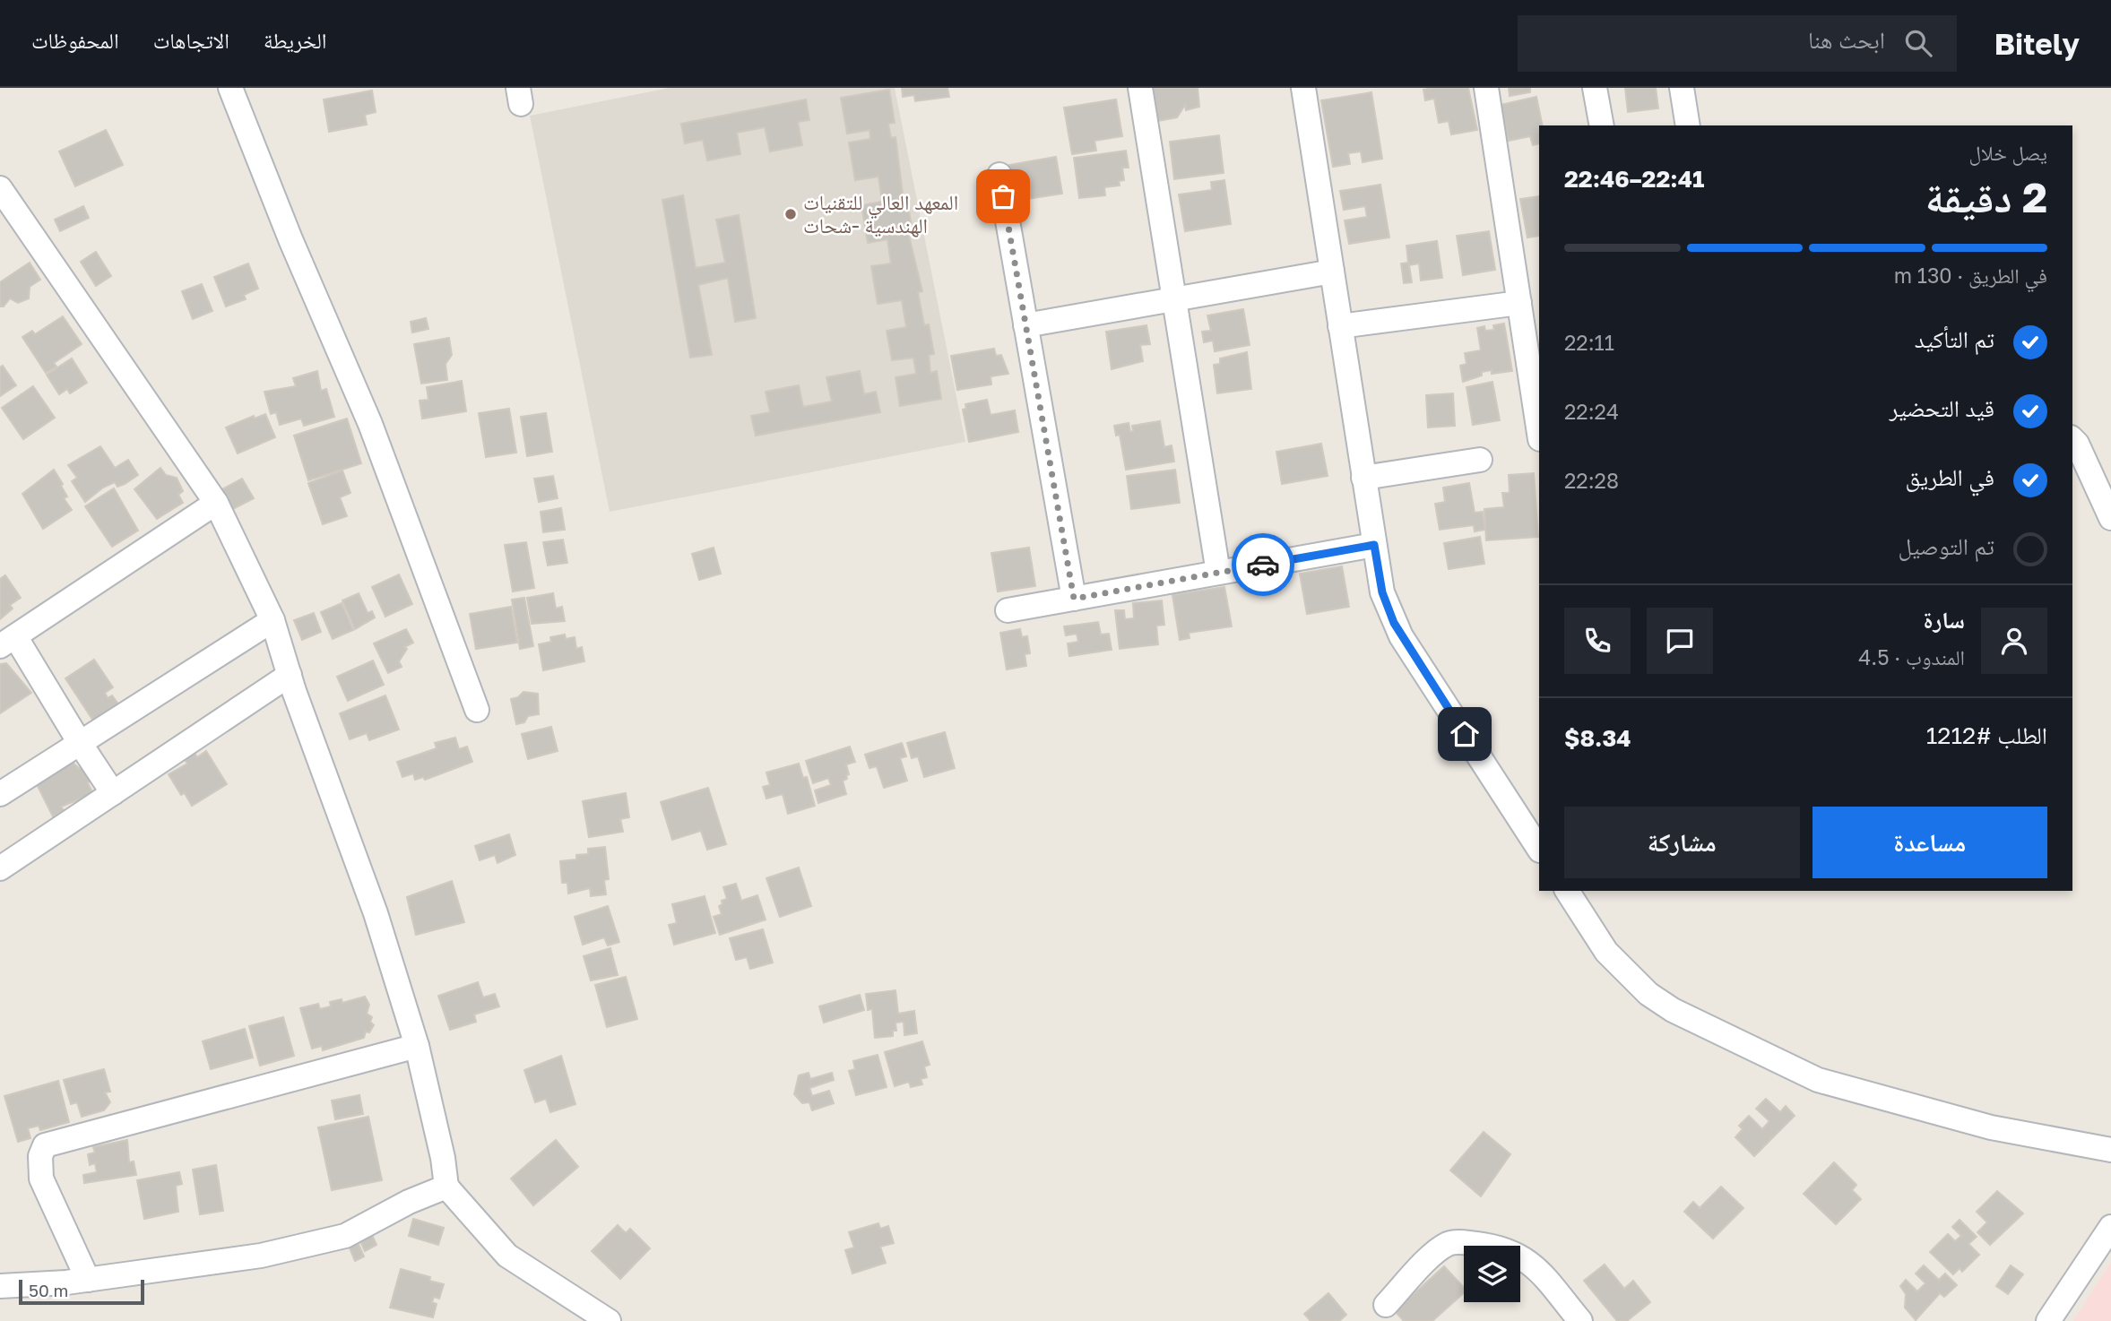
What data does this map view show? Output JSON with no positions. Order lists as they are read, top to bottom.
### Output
{
  "places": ["المعهد العالي للتقنيات الهندسية -شحات"],
  "scale_bar": "50 m",
  "page": {
    "header": "Bitely",
    "search": "ابحث هنا",
    "nav": ["الخريطة", "الاتجاهات", "المحفوظات"],
    "heading": ["2 دقيقة", "يصل خلال", "22:41–22:46"],
    "panel": [
      "سارة",
      "المندوب · 4.5",
      "الطلب #1212",
      "$8.34"
    ],
    "bar": "في الطريق · 130 m",
    "list": [
      ["تم التأكيد", "22:11"],
      ["قيد التحضير", "22:24"],
      ["في الطريق", "22:28"],
      "تم التوصيل"
    ],
    "buttons": ["مساعدة", "مشاركة"],
    "scale": "50 m"
  }
}
